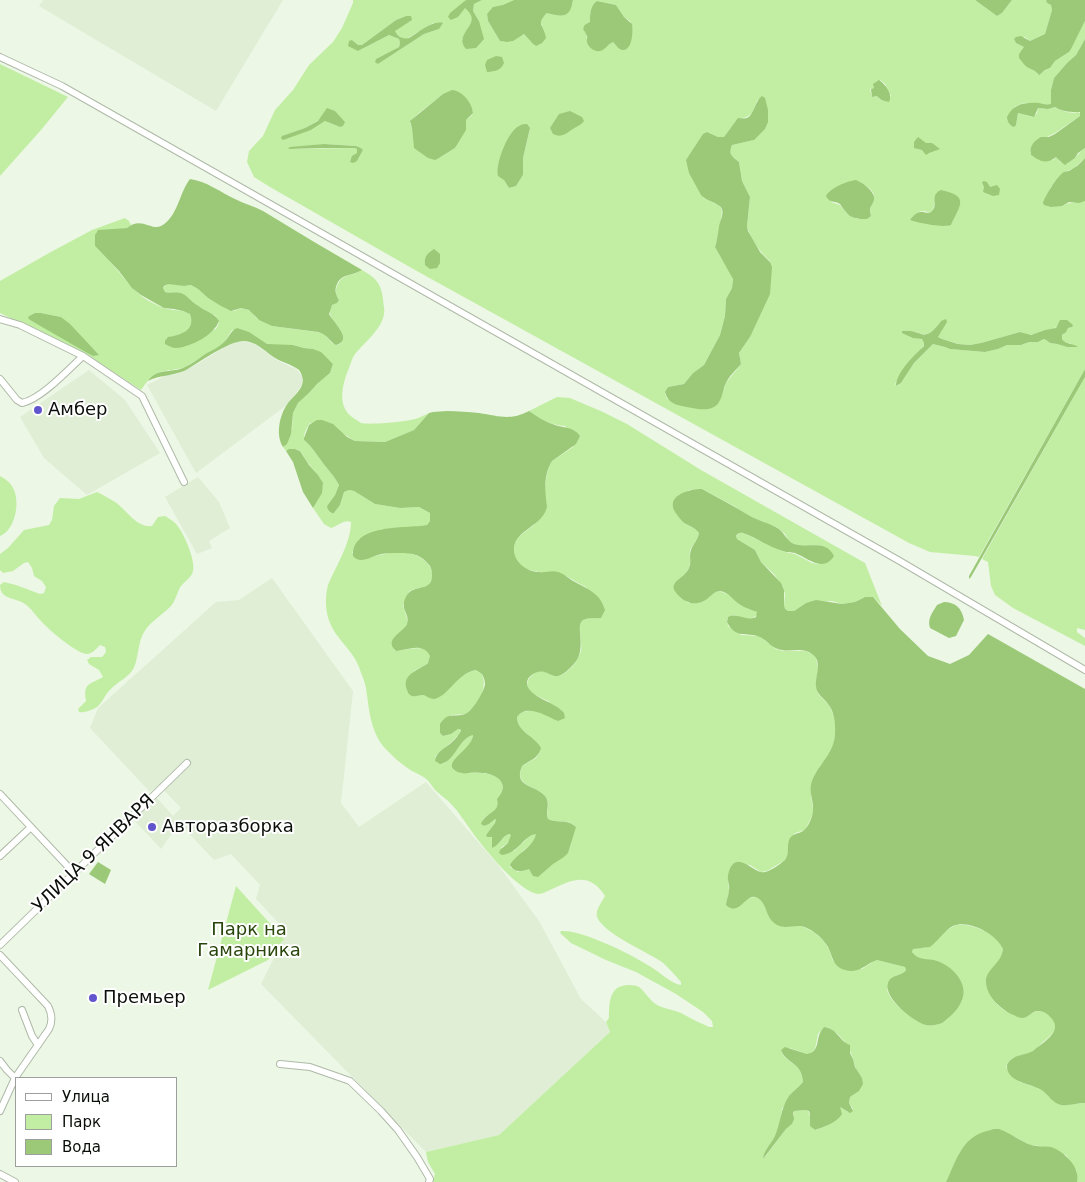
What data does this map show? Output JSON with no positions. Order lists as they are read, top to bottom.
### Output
{
  "streets": {
    "street": ["УЛИЦА 9 ЯНВАРЯ"]
  },
  "parks": ["Парк на Гамарника"],
  "places": ["Амбер", "Авторазборка", "Премьер"],
  "legend": ["Улица", "Парк", "Вода"]
}
